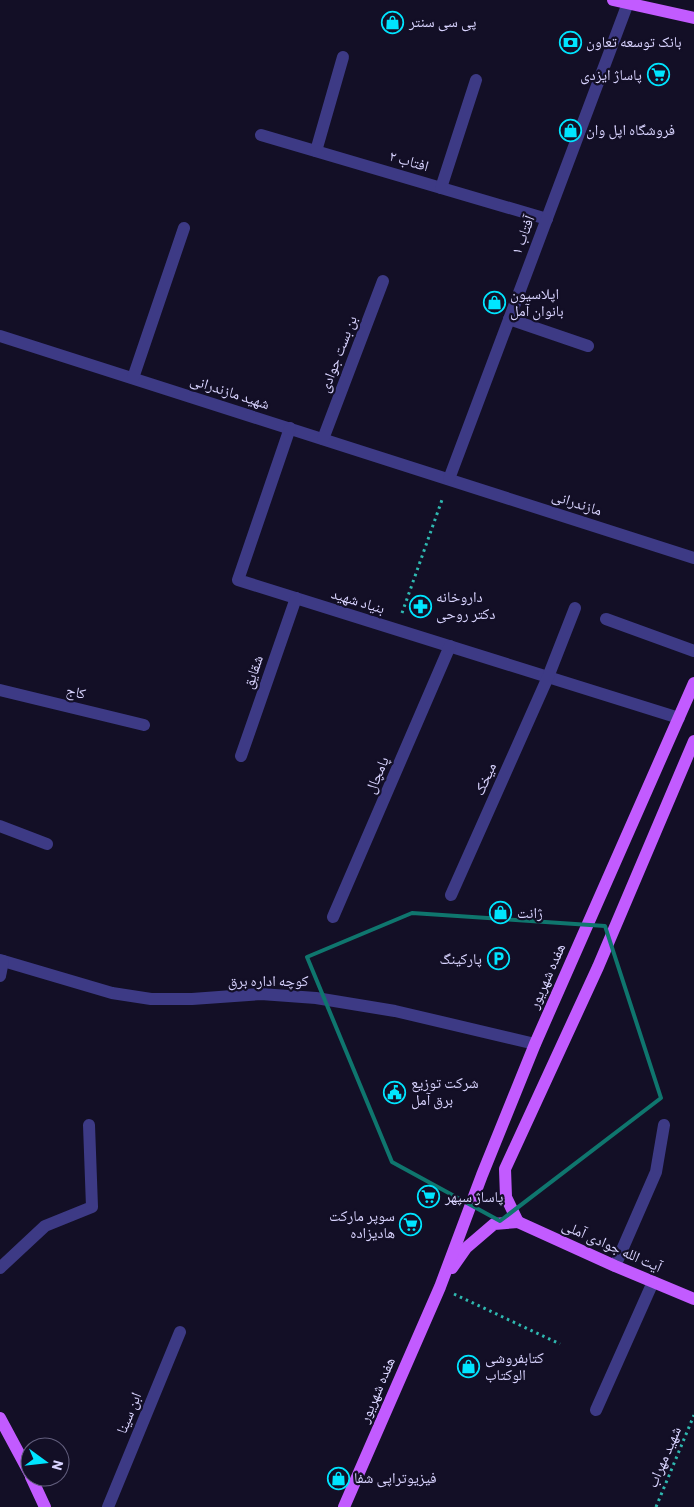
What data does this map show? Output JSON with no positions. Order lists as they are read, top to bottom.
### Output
{
  "streets": {
    "main road": ["هفده شهریور", "آیت الله جوادی آملی"],
    "street": [
      "افتاب ۲",
      "آفتاب ۱",
      "بن بست جوادی",
      "شهید مازندرانی",
      "مازندرانی",
      "بنیاد شهید",
      "شقایق",
      "کاج",
      "پامچال",
      "میخک",
      "کوچه اداره برق",
      "ابن سینا"
    ],
    "path": ["شهید مهراب"]
  },
  "crossings": [
    ["افتاب ۲", "آفتاب ۱"],
    ["آفتاب ۱", "شهید مازندرانی"],
    ["آفتاب ۱", "مازندرانی"],
    ["بن بست جوادی", "شهید مازندرانی"],
    ["شهید مازندرانی", "مازندرانی"],
    ["شهید مازندرانی", "بنیاد شهید"],
    ["بنیاد شهید", "شقایق"],
    ["بنیاد شهید", "پامچال"],
    ["بنیاد شهید", "میخک"],
    ["بنیاد شهید", "هفده شهریور"],
    ["هفده شهریور", "کوچه اداره برق"],
    ["هفده شهریور", "آیت الله جوادی آملی"]
  ],
  "places": {
    "shop": [
      "پی سی سنتر",
      "فروشگاه اپل وان",
      "اپلاسیون بانوان آمل",
      "ژانت",
      "کتابفروشی الوکتاب",
      "فیزیوتراپی شفا"
    ],
    "bank": ["بانک توسعه تعاون"],
    "supermarket": ["پاساژ ایزدی", "پاساژ سپهر", "سوپر مارکت هادیزاده"],
    "pharmacy": ["داروخانه دکتر روحی"],
    "parking": ["پارکینگ"],
    "public building": ["شرکت توزیع برق آمل"]
  },
  "north": "right"
}
